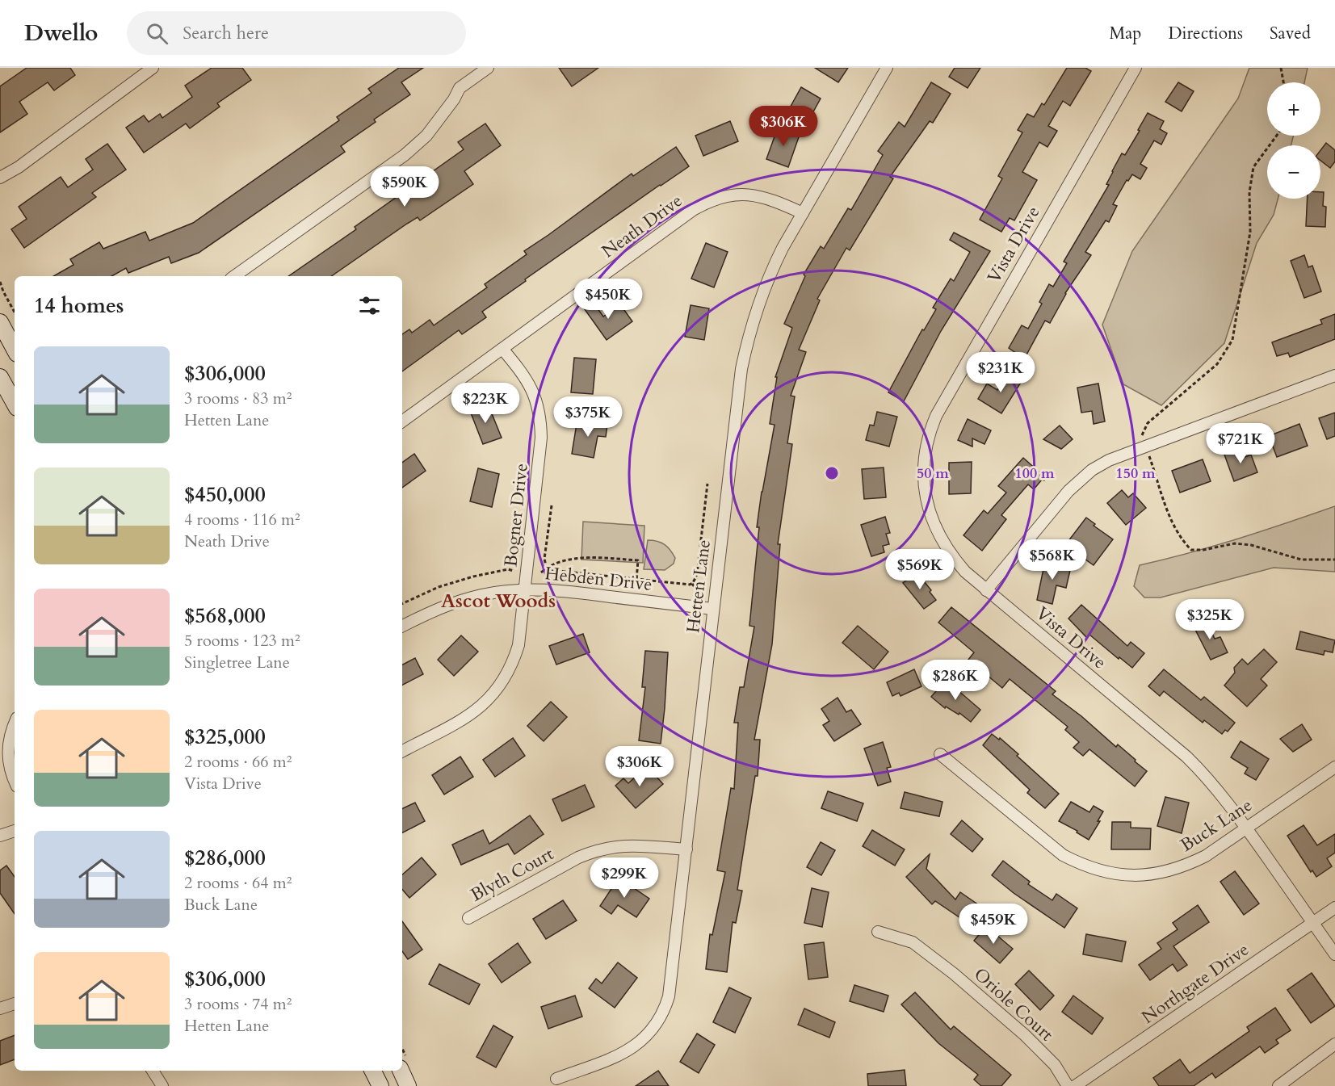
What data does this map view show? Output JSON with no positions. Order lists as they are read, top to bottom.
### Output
{
  "streets": {
    "street": [
      "Neath Drive",
      "Vista Drive",
      "Bogner Drive",
      "Hebden Drive",
      "Hetten Lane",
      "Buck Lane",
      "Blyth Court",
      "Northgate Drive",
      "Oriole Court"
    ]
  },
  "crossings": [
    ["Neath Drive", "Bogner Drive"],
    ["Neath Drive", "Hetten Lane"],
    ["Vista Drive", "Buck Lane"],
    ["Vista Drive", "Northgate Drive"],
    ["Bogner Drive", "Hebden Drive"],
    ["Hebden Drive", "Hetten Lane"],
    ["Hetten Lane", "Blyth Court"]
  ],
  "districts": ["Ascot Woods"],
  "page": {
    "header": "Dwello",
    "search": "Search here",
    "nav": ["Map", "Directions", "Saved"],
    "map_buttons": ["+", "−"],
    "price": [
      "$306K",
      "$590K",
      "$450K",
      "$231K",
      "$223K",
      "$375K",
      "$721K",
      "$568K",
      "$569K",
      "$325K",
      "$286K",
      "$306K",
      "$299K",
      "$459K"
    ],
    "heading": "14 homes",
    "list": [
      {
        "name": "$306,000",
        "note": "3 rooms · 83 m² · Hetten Lane"
      },
      {
        "name": "$450,000",
        "note": "4 rooms · 116 m² · Neath Drive"
      },
      {
        "name": "$568,000",
        "note": "5 rooms · 123 m² · Singletree Lane"
      },
      {
        "name": "$325,000",
        "note": "2 rooms · 66 m² · Vista Drive"
      },
      {
        "name": "$286,000",
        "note": "2 rooms · 64 m² · Buck Lane"
      },
      {
        "name": "$306,000",
        "note": "3 rooms · 74 m² · Hetten Lane"
      }
    ]
  },
  "rings": ["50 m", "100 m", "150 m"]
}
